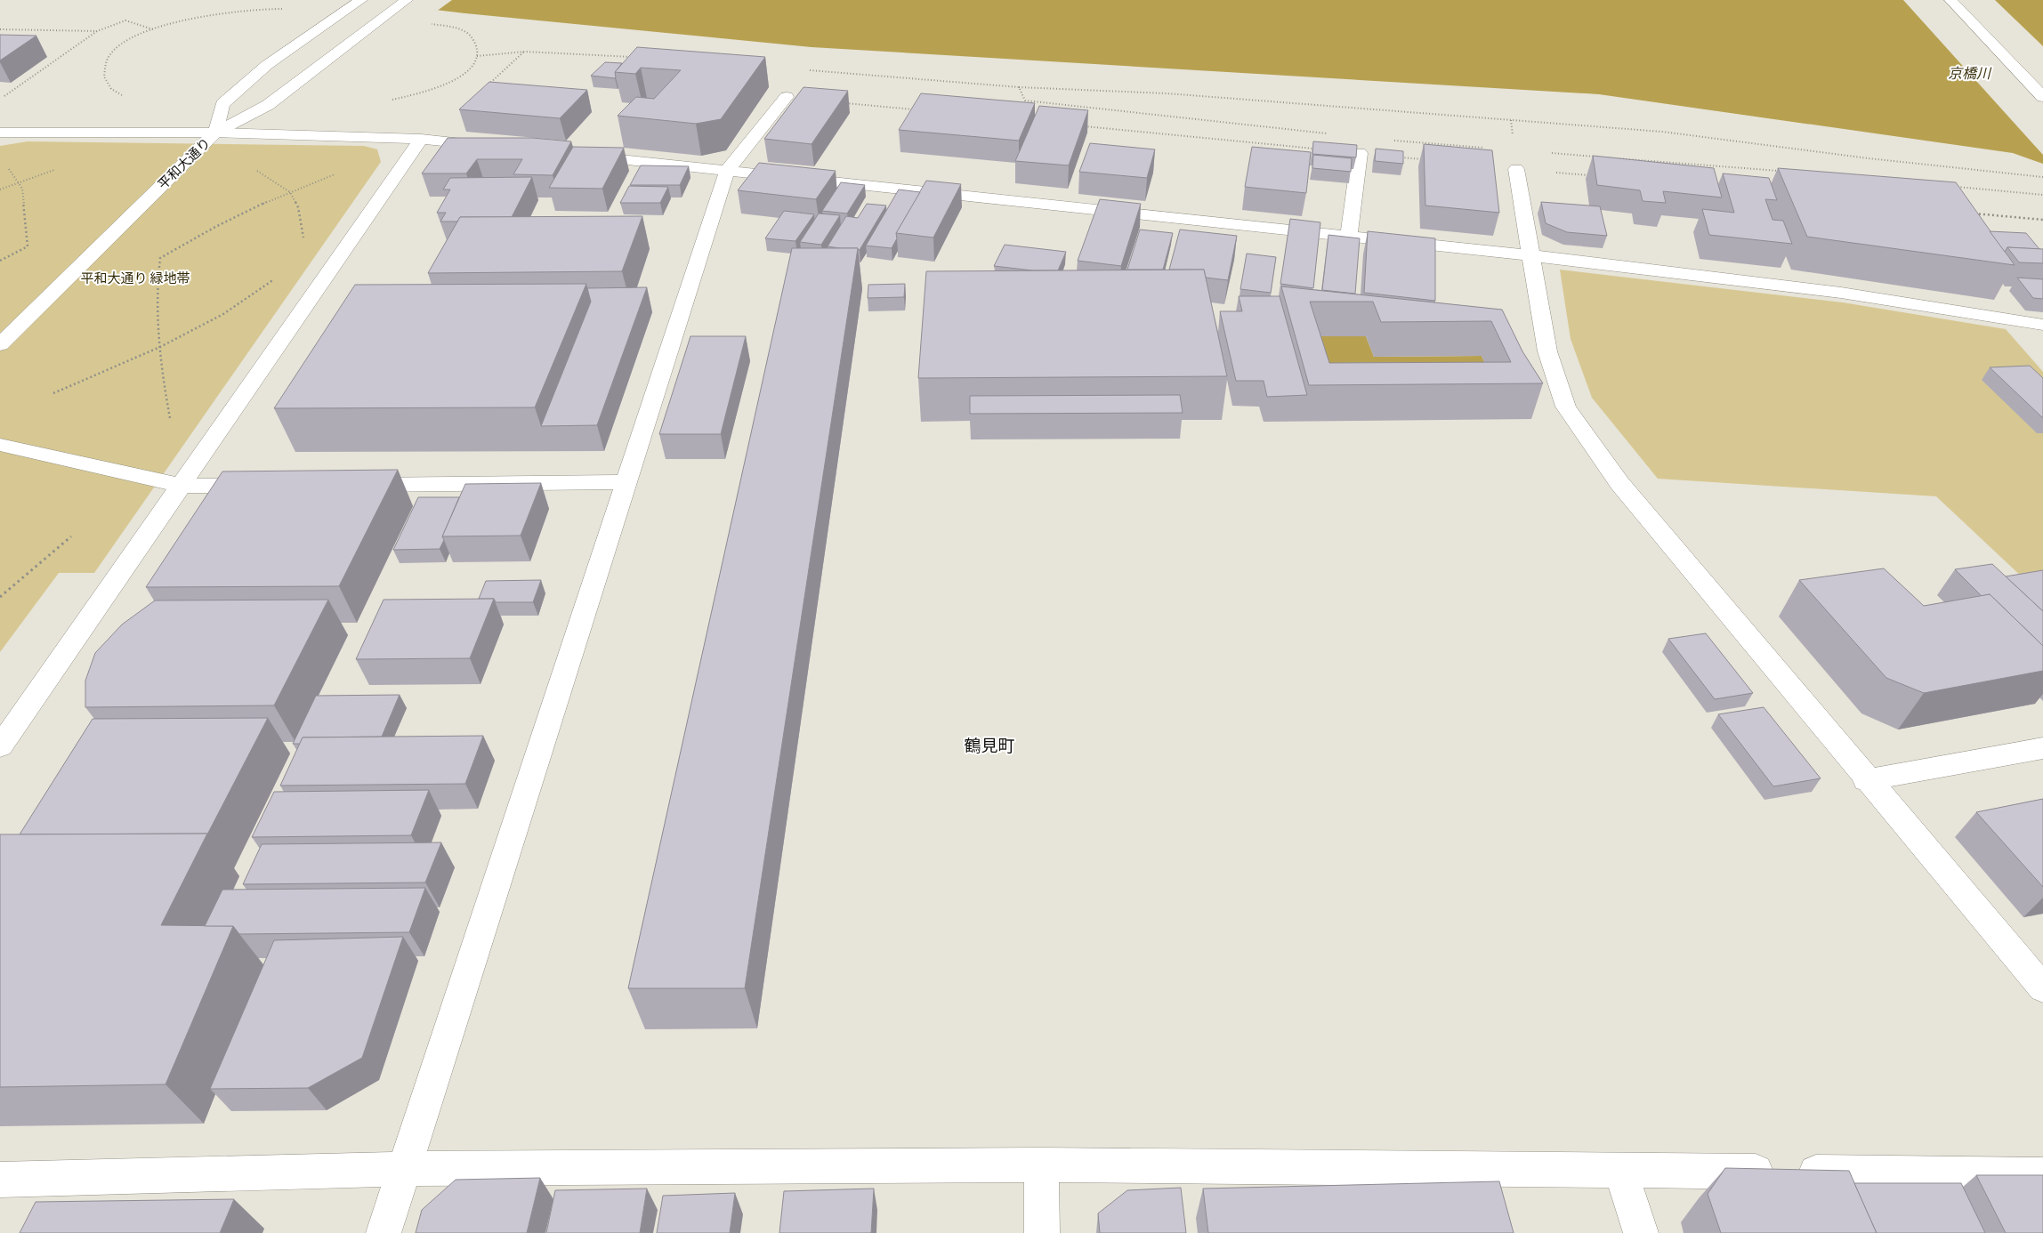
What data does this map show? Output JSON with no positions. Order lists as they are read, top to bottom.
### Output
{
  "streets": {
    "street": ["平和大通り"]
  },
  "districts": ["鶴見町"],
  "water": ["京橋川"],
  "parks": ["平和大通り 緑地帯"]
}
